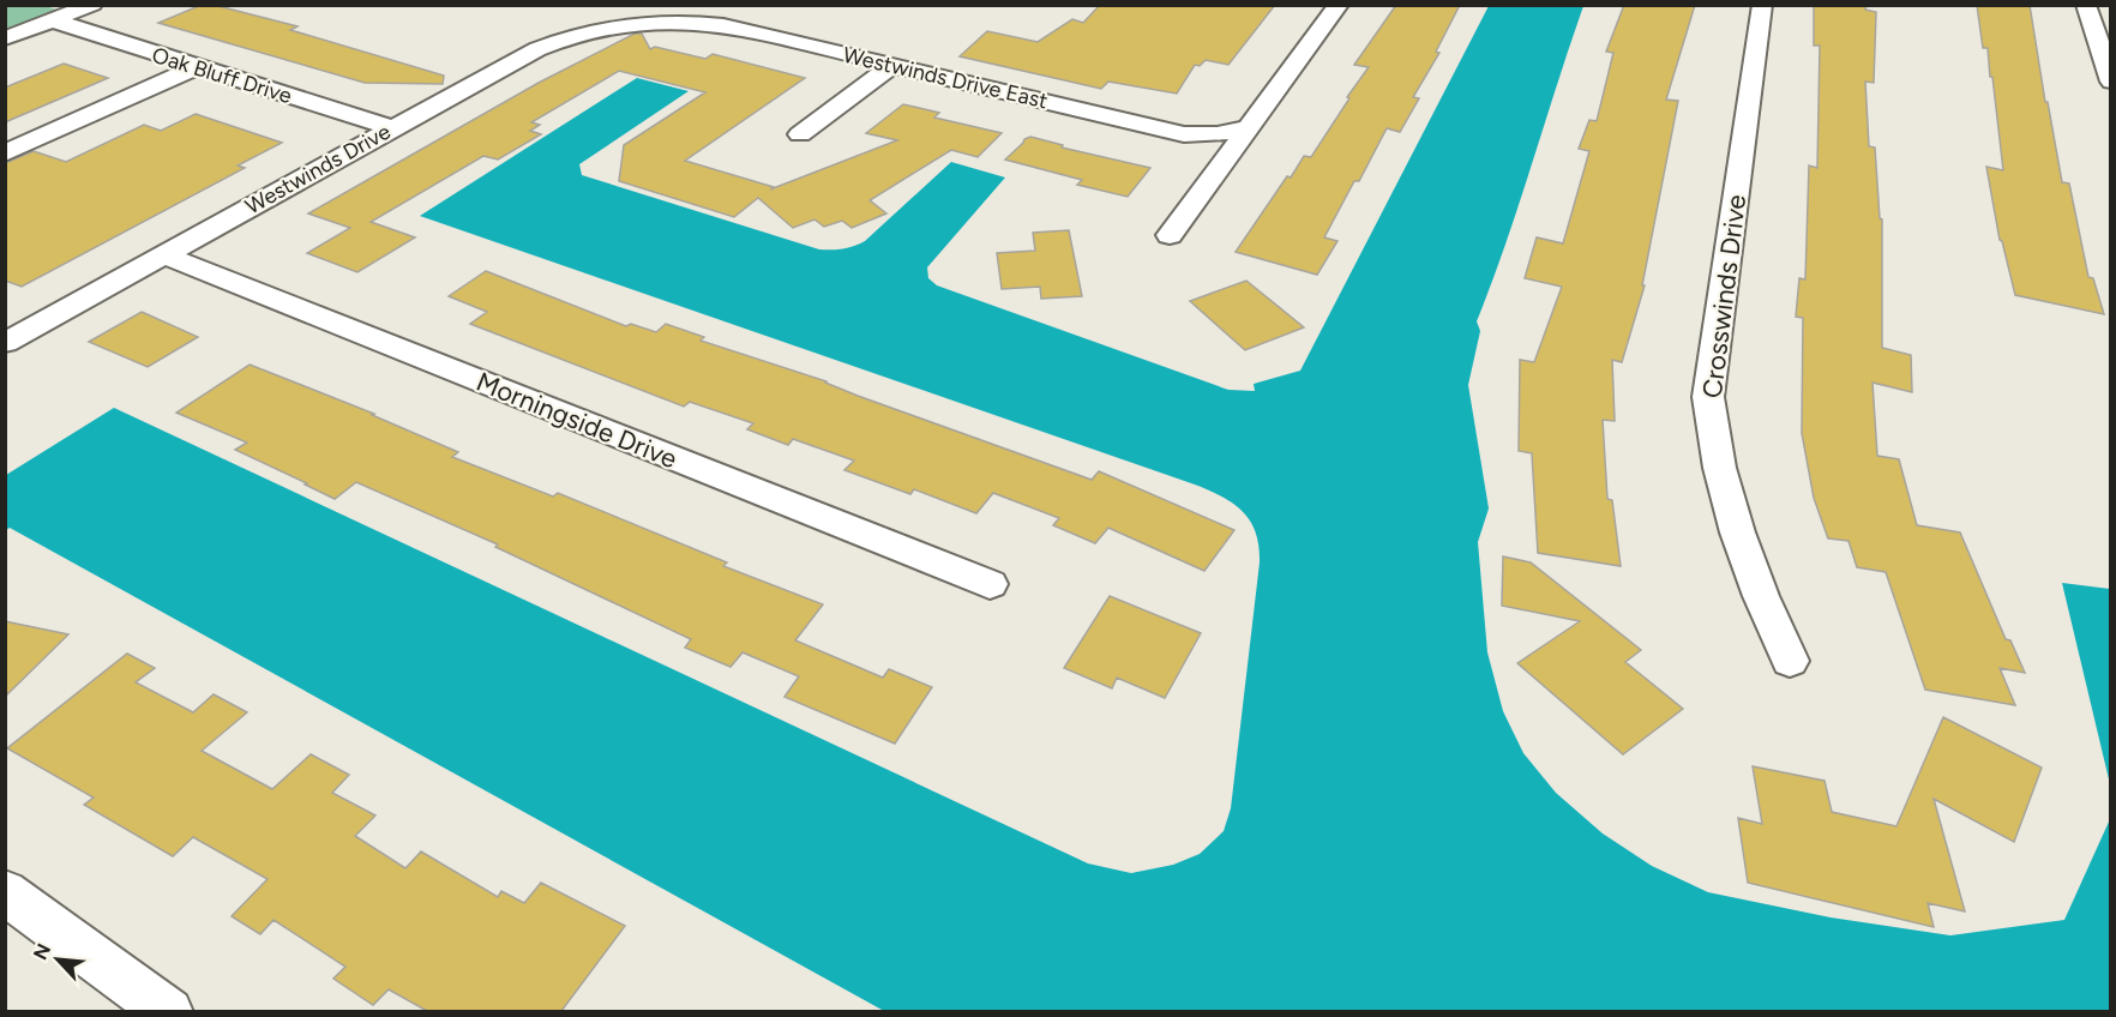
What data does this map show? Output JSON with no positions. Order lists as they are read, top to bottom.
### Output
{
  "streets": {
    "street": [
      "Oak Bluff Drive",
      "Westwinds Drive East",
      "Westwinds Drive",
      "Crosswinds Drive",
      "Morningside Drive"
    ]
  },
  "crossings": [
    ["Oak Bluff Drive", "Westwinds Drive"],
    ["Westwinds Drive East", "Westwinds Drive"],
    ["Westwinds Drive", "Morningside Drive"]
  ],
  "north": "top left"
}
